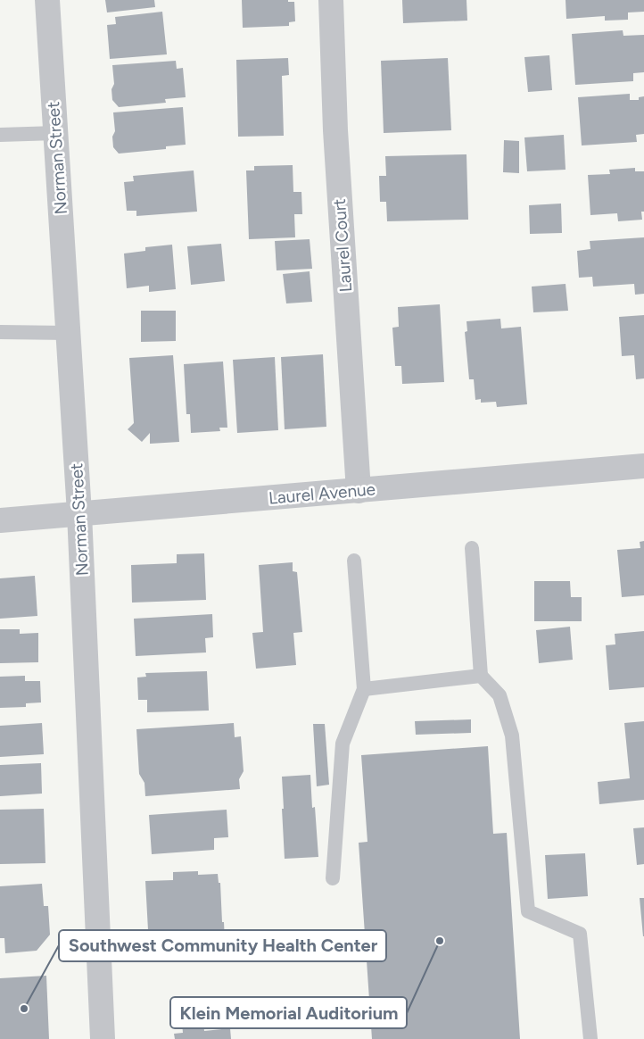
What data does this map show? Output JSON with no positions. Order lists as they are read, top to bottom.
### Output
{
  "streets": {
    "street": ["Norman Street", "Laurel Court", "Laurel Avenue"]
  },
  "crossings": [
    ["Norman Street", "Laurel Avenue"],
    ["Laurel Court", "Laurel Avenue"]
  ],
  "places": ["Klein Memorial Auditorium", "Southwest Community Health Center"]
}
